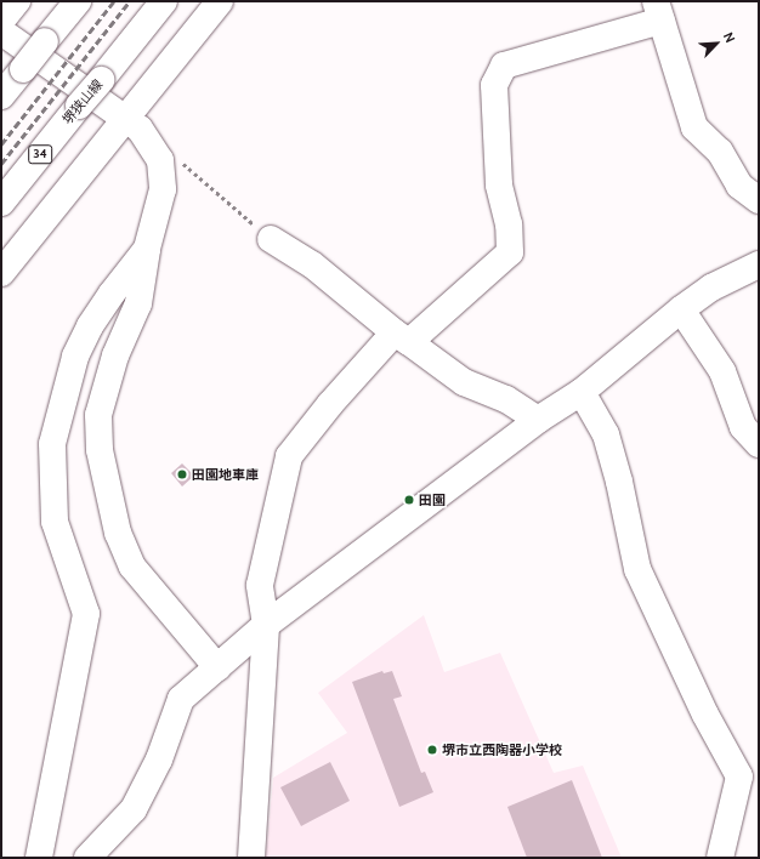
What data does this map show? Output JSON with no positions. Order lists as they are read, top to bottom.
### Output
{
  "streets": {
    "street": ["堺狭山線", "34"]
  },
  "places": ["田園地車庫", "田園", "堺市立西陶器小学校"],
  "north": "top right"
}
